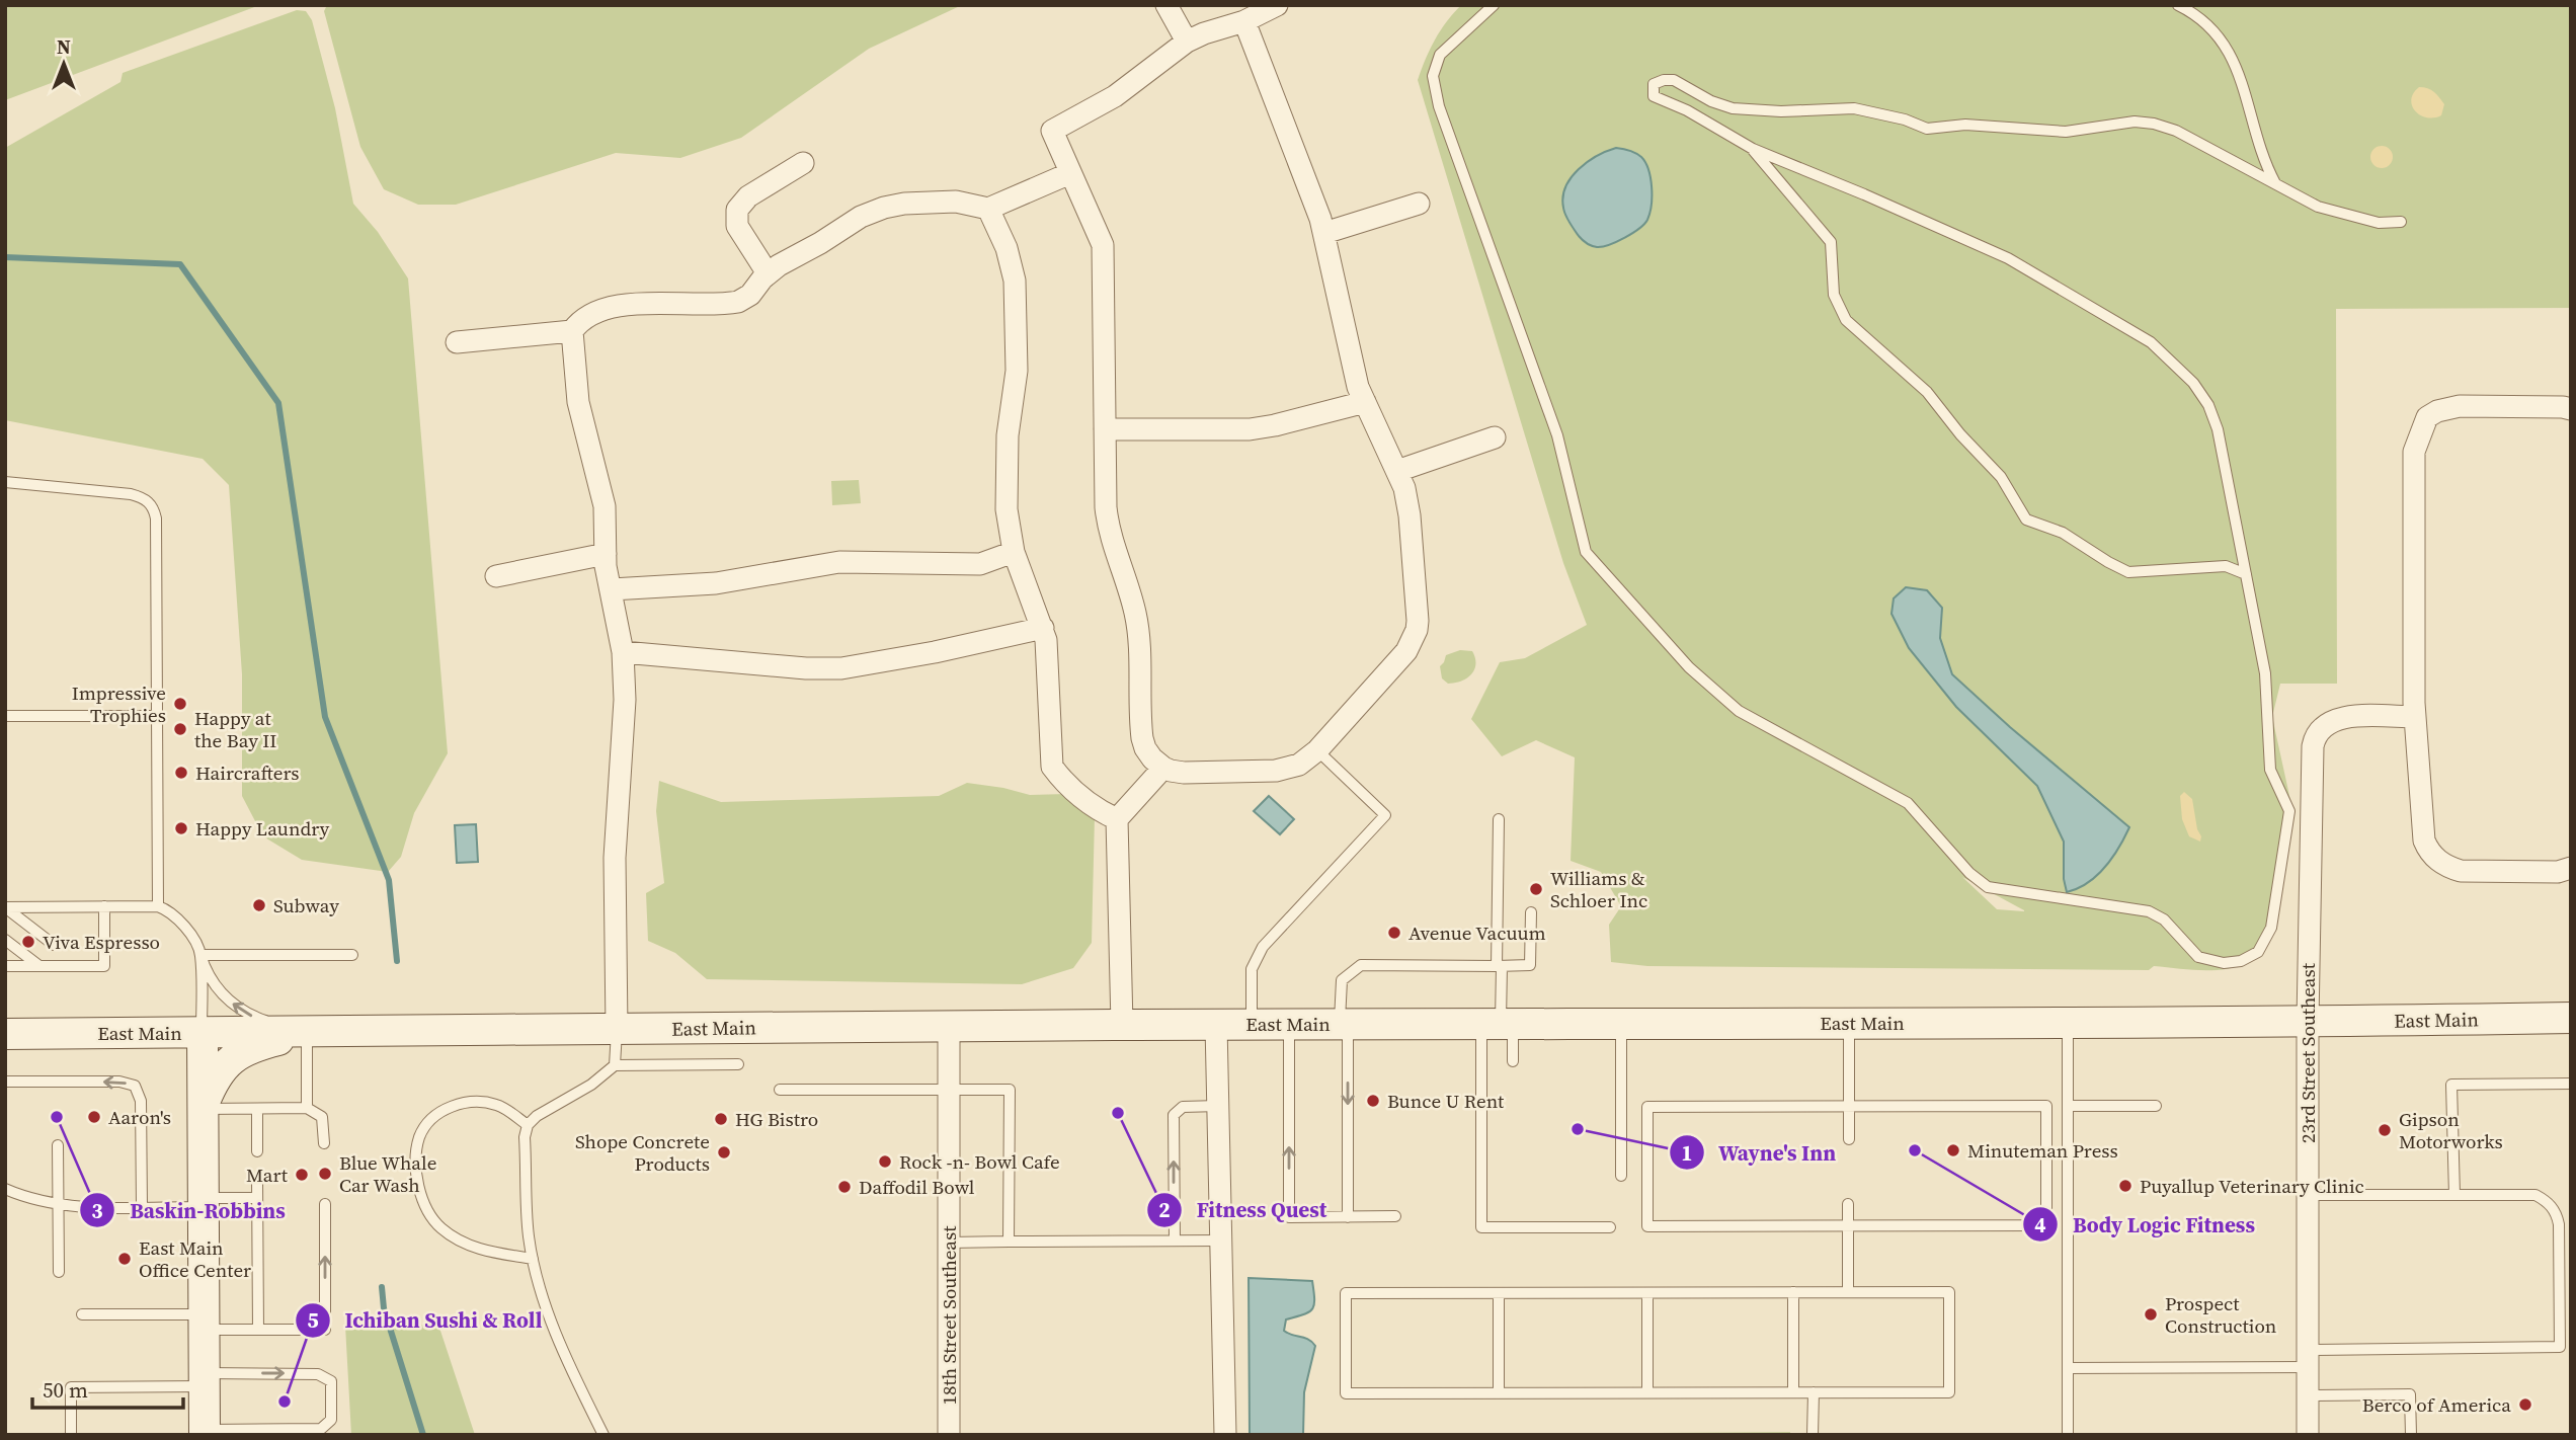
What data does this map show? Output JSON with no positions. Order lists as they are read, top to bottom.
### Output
{
  "streets": {
    "main road": ["East Main"],
    "street": ["23rd Street Southeast", "18th Street Southeast"]
  },
  "crossings": [
    ["East Main", "23rd Street Southeast"],
    ["East Main", "18th Street Southeast"]
  ],
  "places": [
    "Impressive Trophies",
    "Happy at the Bay II",
    "Haircrafters",
    "Happy Laundry",
    "Williams & Schloer Inc",
    "Subway",
    "Avenue Vacuum",
    "Viva Espresso",
    "Bunce U Rent",
    "Fitness Quest",
    "Baskin-Robbins",
    "Aaron's",
    "HG Bistro",
    "Wayne's Inn",
    "Gipson Motorworks",
    "Body Logic Fitness",
    "Minuteman Press",
    "Shope Concrete Products",
    "Rock -n- Bowl Cafe",
    "Blue Whale Car Wash",
    "Mart",
    "Puyallup Veterinary Clinic",
    "Daffodil Bowl",
    "East Main Office Center",
    "Prospect Construction",
    "Ichiban Sushi & Roll",
    "Berco of America"
  ],
  "scale_bar": "50 m",
  "north": "top"
}
